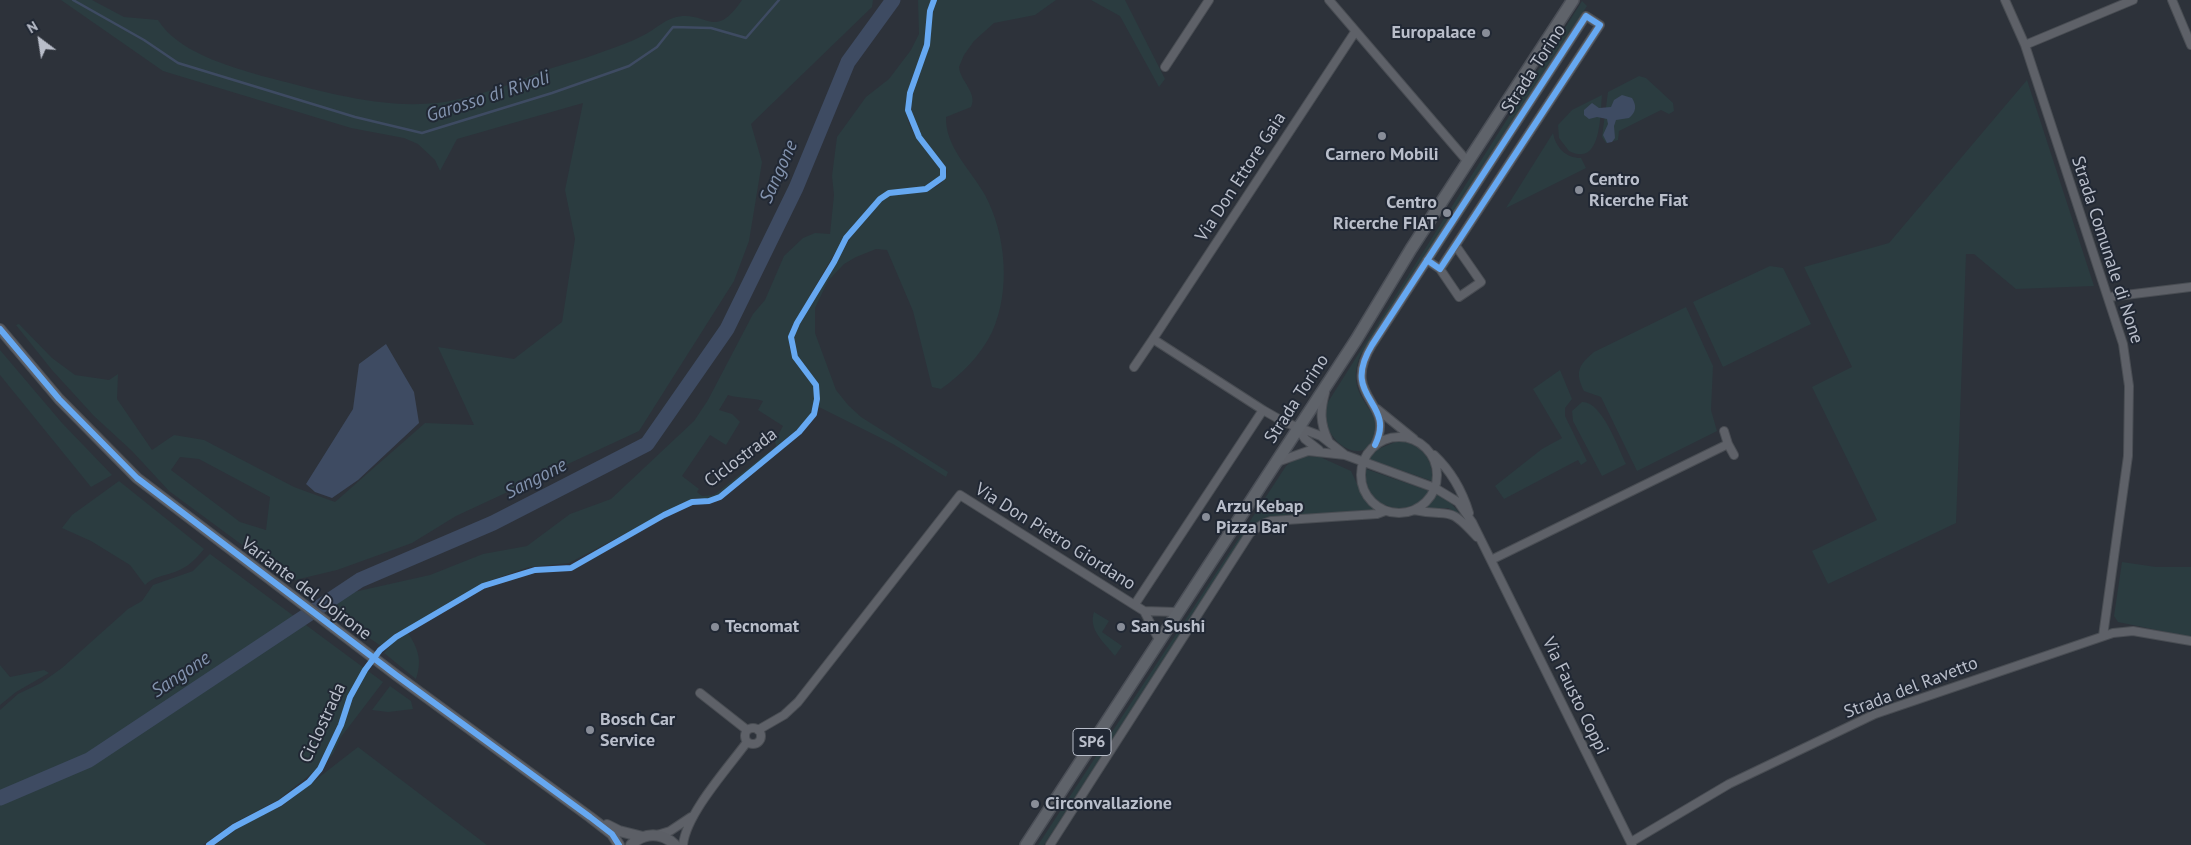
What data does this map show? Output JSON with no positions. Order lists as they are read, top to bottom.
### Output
{
  "streets": {
    "main road": ["Strada Torino", "SP6"],
    "street": [
      "Via Don Ettore Gaia",
      "Strada Comunale di None",
      "Via Don Pietro Giordano",
      "Variante del Dojrone",
      "Strada del Ravetto",
      "Via Fausto Coppi"
    ],
    "cycle path": ["Ciclostrada"]
  },
  "crossings": [
    ["Strada Torino", "Via Don Pietro Giordano"],
    ["Strada Torino", "Via Fausto Coppi"],
    ["Strada Comunale di None", "Strada del Ravetto"],
    ["Strada del Ravetto", "Via Fausto Coppi"]
  ],
  "water": ["Garosso di Rivoli", "Sangone"],
  "places": [
    "Europalace",
    "Carnero Mobili",
    "Centro Ricerche Fiat",
    "Centro Ricerche FIAT",
    "Arzu Kebap Pizza Bar",
    "Tecnomat",
    "San Sushi",
    "Bosch Car Service",
    "Circonvallazione"
  ],
  "north": "top left"
}
